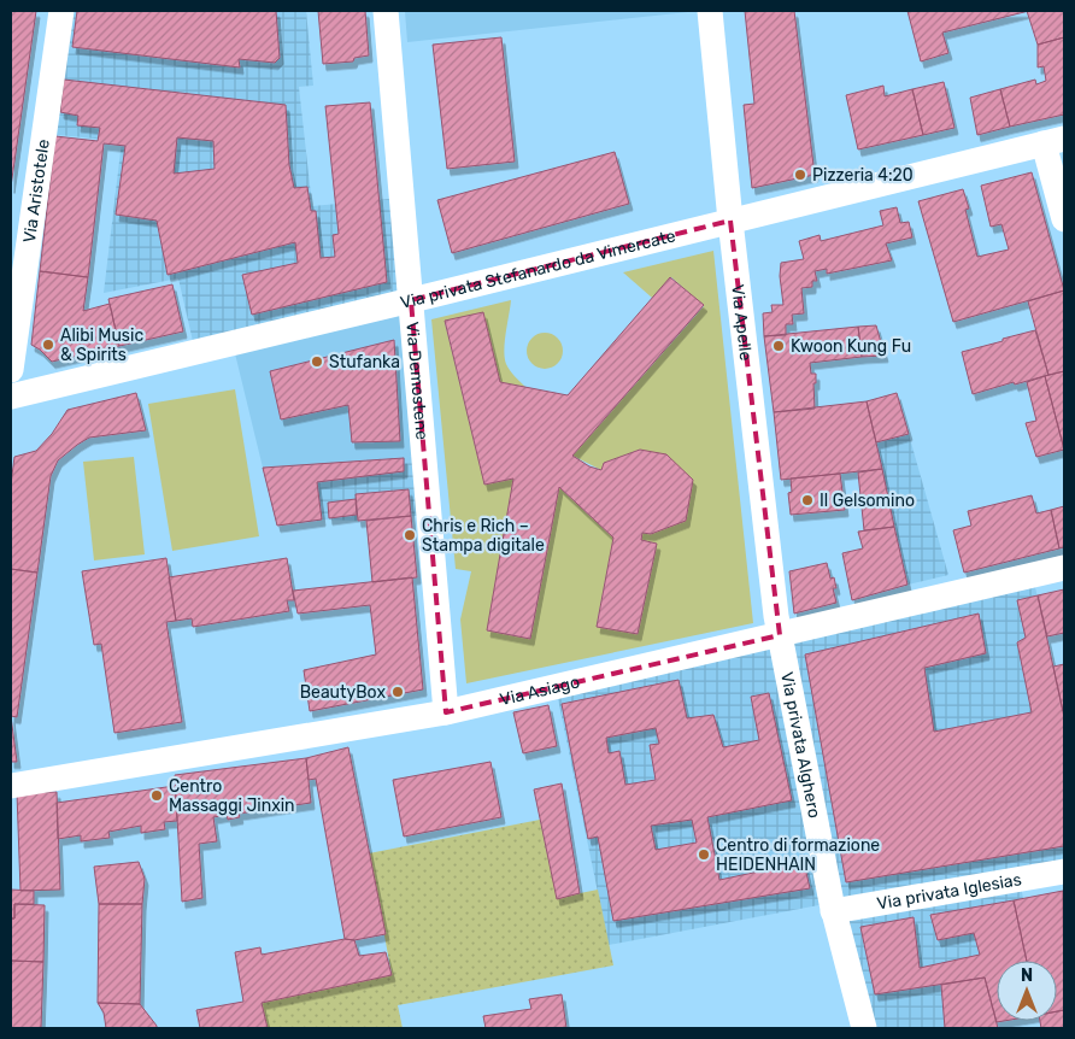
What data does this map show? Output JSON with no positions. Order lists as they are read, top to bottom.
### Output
{
  "streets": {
    "street": [
      "Via Aristotele",
      "Via privata Stefanardo da Vimercate",
      "Via Apelle",
      "Via Demostene",
      "Via Asiago",
      "Via privata Alghero",
      "Via privata Iglesias"
    ]
  },
  "crossings": [
    ["Via privata Stefanardo da Vimercate", "Via Apelle"],
    ["Via privata Stefanardo da Vimercate", "Via Demostene"],
    ["Via Apelle", "Via Asiago"],
    ["Via Apelle", "Via privata Alghero"],
    ["Via Demostene", "Via Asiago"],
    ["Via Asiago", "Via privata Alghero"],
    ["Via privata Alghero", "Via privata Iglesias"]
  ],
  "places": [
    "Pizzeria 4:20",
    "Alibi Music & Spirits",
    "Kwoon Kung Fu",
    "Stufanka",
    "Il Gelsomino",
    "Chris e Rich – Stampa digitale",
    "BeautyBox",
    "Centro Massaggi Jinxin",
    "Centro di formazione HEIDENHAIN"
  ],
  "north": "top"
}
